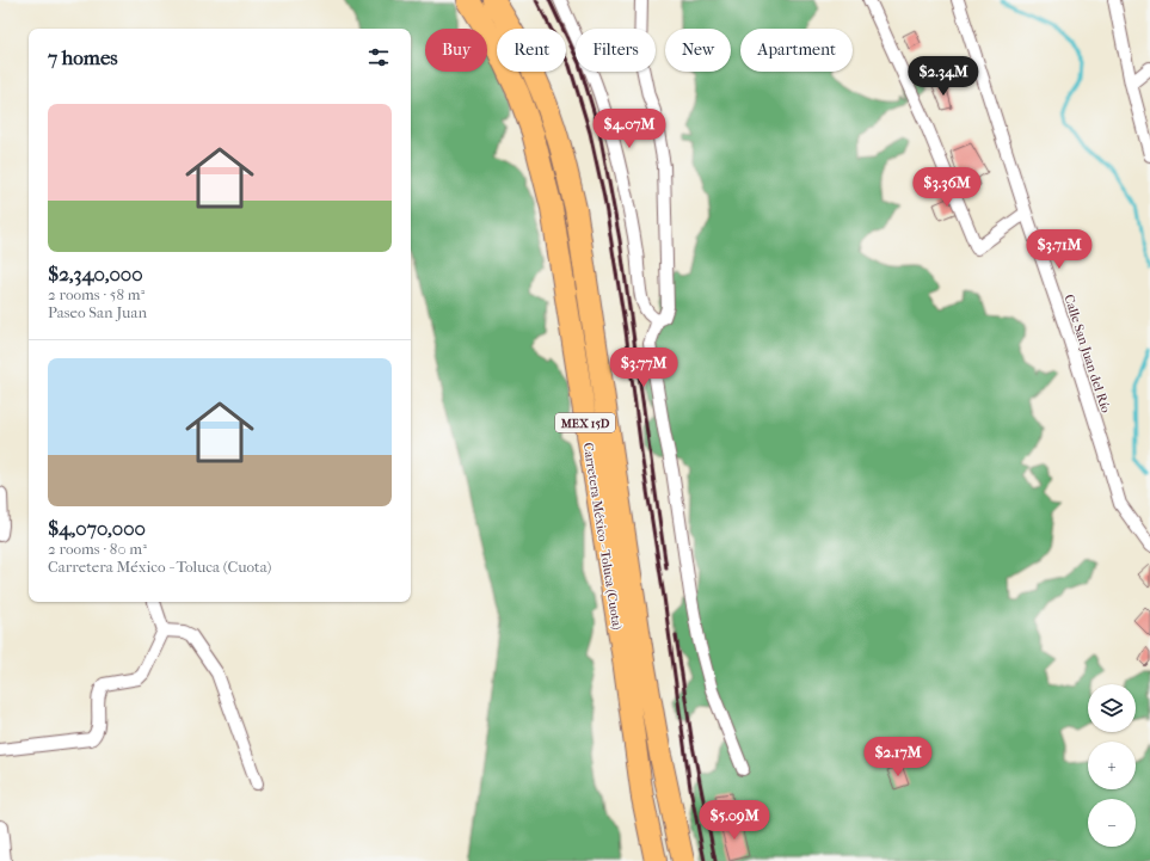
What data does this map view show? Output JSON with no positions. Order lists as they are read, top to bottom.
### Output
{
  "streets": {
    "highway": ["MEX 15D", "Carretera México - Toluca (Cuota)"],
    "street": ["Calle San Juan del Río"]
  },
  "page": {
    "chip": [
      "Buy",
      "Rent",
      "Filters",
      "New",
      "Apartment"
    ],
    "heading": "7 homes",
    "price": [
      "$2.34M",
      "$4.07M",
      "$3.36M",
      "$3.71M",
      "$3.77M",
      "$2.17M",
      "$5.09M"
    ],
    "list": [
      {
        "name": "$2,340,000",
        "note": "2 rooms · 58 m² · Paseo San Juan"
      },
      {
        "name": "$4,070,000",
        "note": "2 rooms · 80 m² · Carretera México - Toluca (Cuota)"
      }
    ],
    "map_buttons": ["+", "−"]
  }
}
